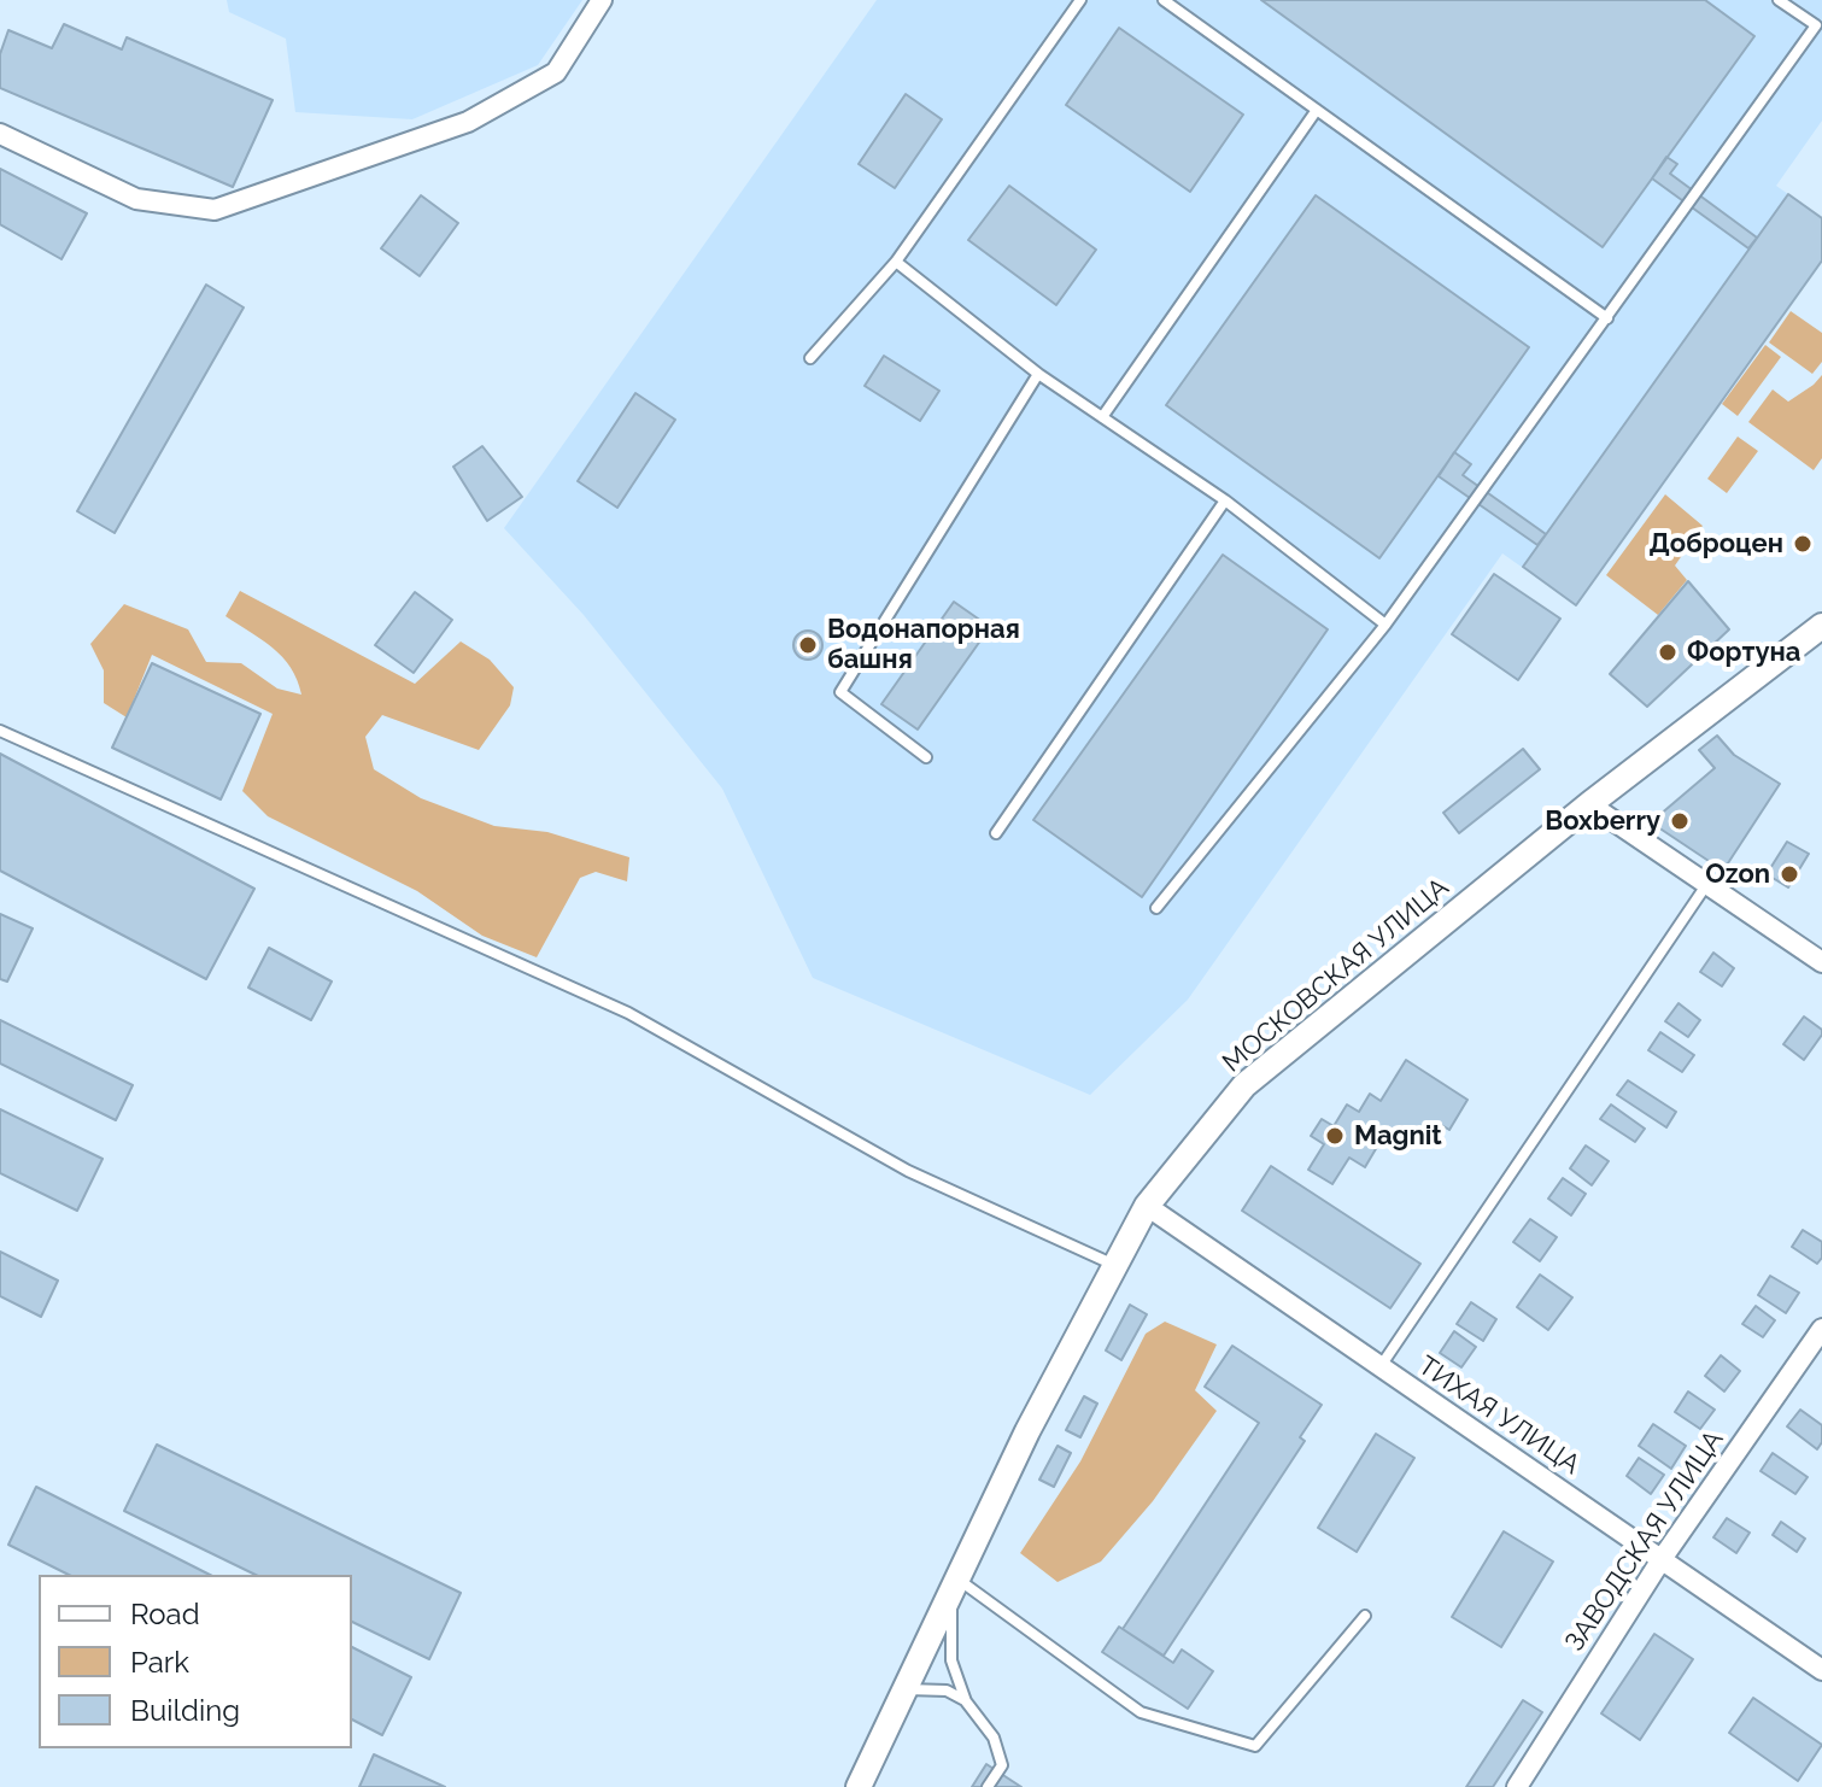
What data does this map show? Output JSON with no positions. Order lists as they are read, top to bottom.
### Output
{
  "streets": {
    "street": ["МОСКОВСКАЯ УЛИЦА", "ТИХАЯ УЛИЦА", "ЗАВОДСКАЯ УЛИЦА"]
  },
  "crossings": [
    ["МОСКОВСКАЯ УЛИЦА", "ТИХАЯ УЛИЦА"],
    ["ТИХАЯ УЛИЦА", "ЗАВОДСКАЯ УЛИЦА"]
  ],
  "places": [
    "Доброцен",
    "Водонапорная башня",
    "Фортуна",
    "Boxberry",
    "Ozon",
    "Magnit"
  ],
  "legend": ["Road", "Park", "Building"]
}
